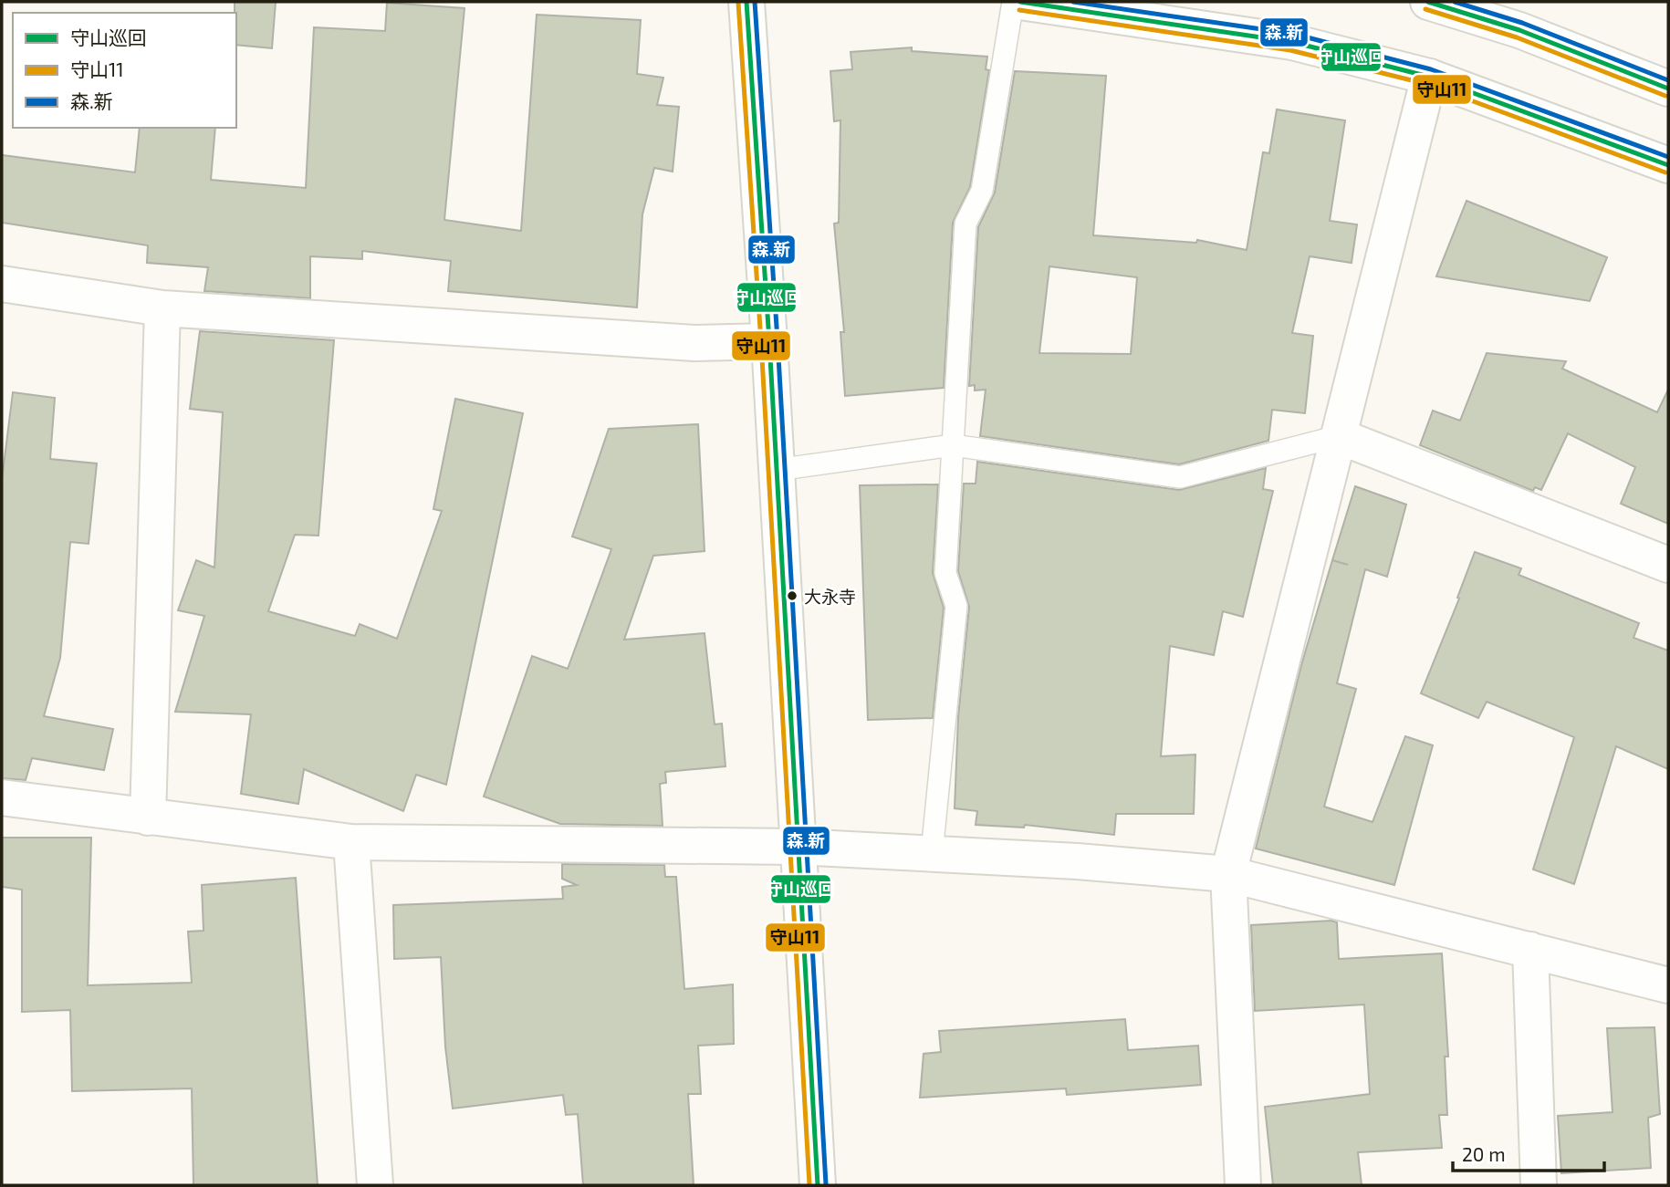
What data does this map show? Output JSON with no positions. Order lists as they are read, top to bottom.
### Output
{
  "places": ["大永寺"],
  "lines": ["transit line 守山巡回", "transit line 森.新", "transit line 守山11"],
  "legend": ["守山巡回", "守山11", "森.新"],
  "scale_bar": "20 m"
}
